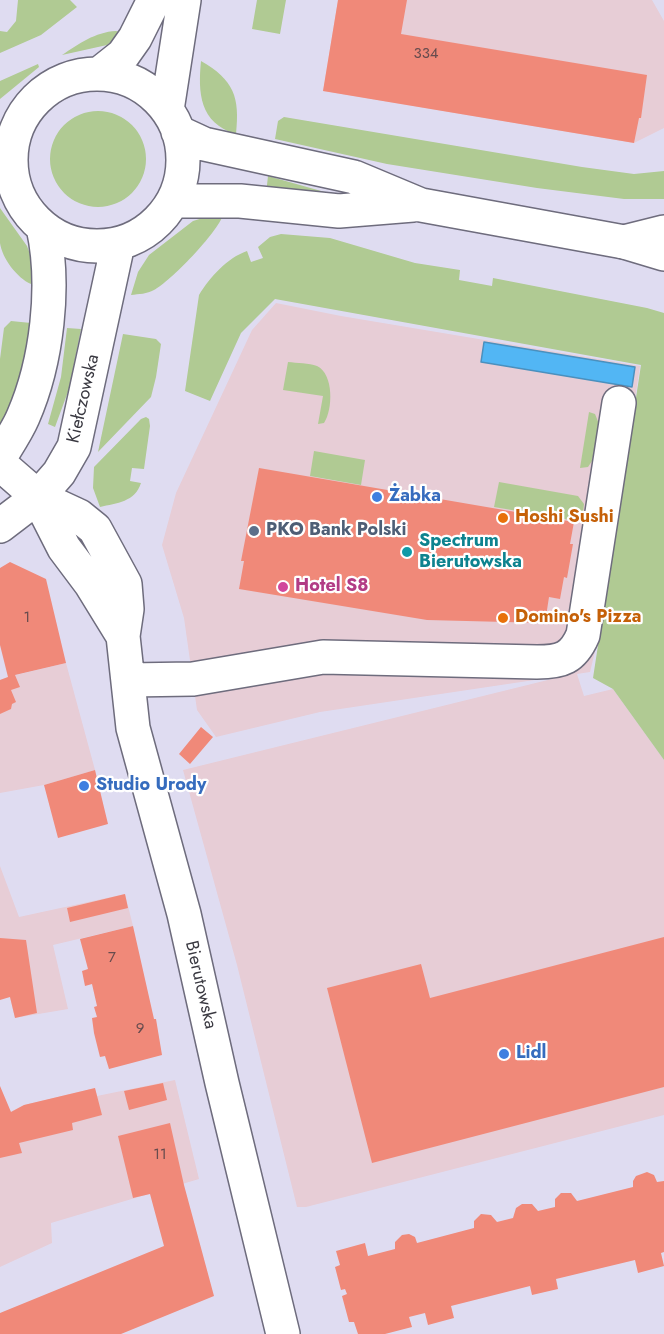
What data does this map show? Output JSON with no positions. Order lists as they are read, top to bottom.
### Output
{
  "streets": {
    "street": ["Kiełczowska", "Bierutowska"]
  },
  "crossings": [
    ["Kiełczowska", "Bierutowska"]
  ],
  "places": [
    "Żabka",
    "Hoshi Sushi",
    "PKO Bank Polski",
    "Spectrum Bierutowska",
    "Hotel S8",
    "Domino's Pizza",
    "Studio Urody",
    "Lidl"
  ],
  "house_numbers": [
    "334",
    "1",
    "7",
    "9",
    "11"
  ]
}
